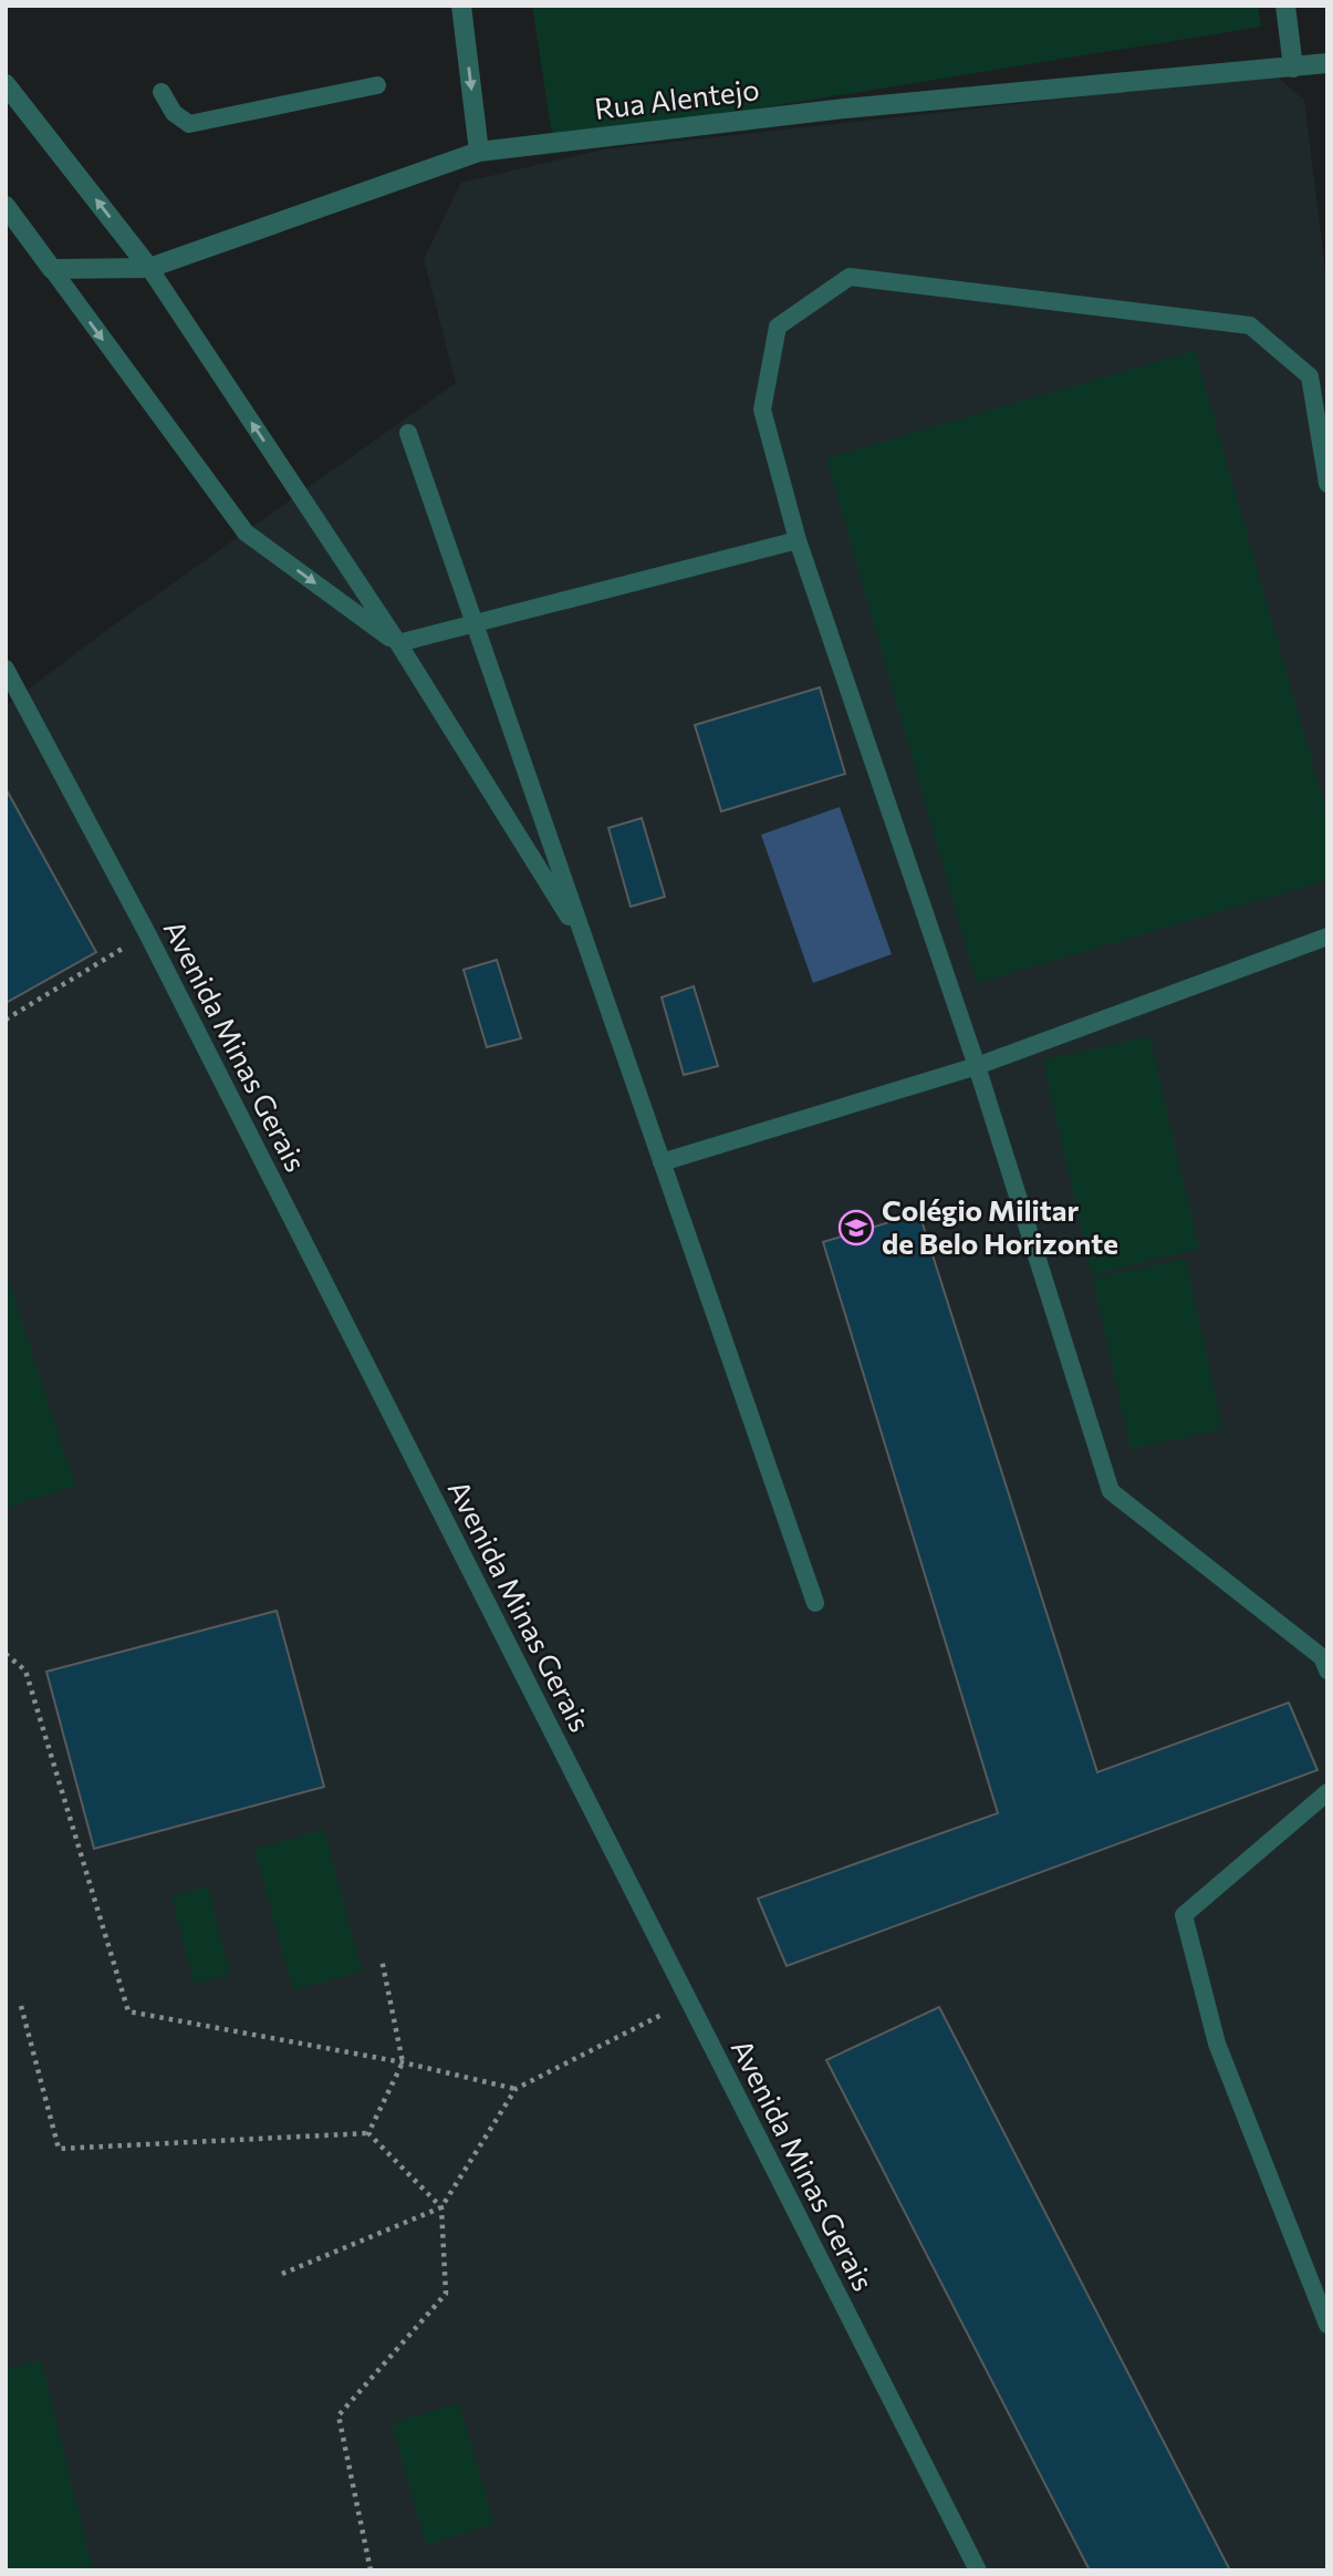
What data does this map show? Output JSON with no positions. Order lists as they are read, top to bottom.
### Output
{
  "streets": {
    "street": ["Rua Alentejo"],
    "lane": ["Avenida Minas Gerais"]
  },
  "places": {
    "school or university": ["Colégio Militar de Belo Horizonte"]
  }
}
